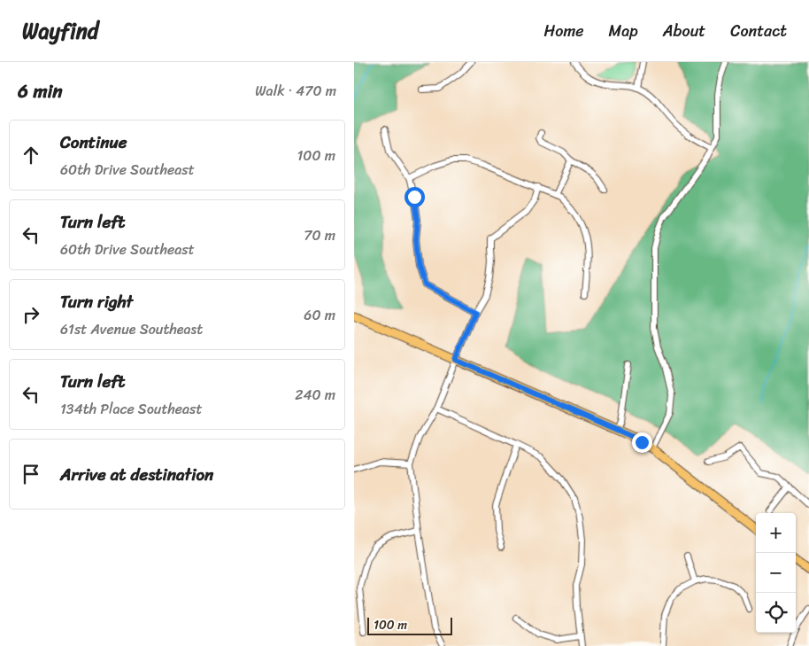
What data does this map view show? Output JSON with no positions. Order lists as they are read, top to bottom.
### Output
{
  "scale_bar": "100 m",
  "page": {
    "header": "Wayfind",
    "nav": [
      "Home",
      "Map",
      "About",
      "Contact"
    ],
    "heading": ["6 min", "Walk · 470 m"],
    "list": [
      ["Continue", "60th Drive Southeast", "100 m"],
      ["Turn left", "60th Drive Southeast", "70 m"],
      ["Turn right", "61st Avenue Southeast", "60 m"],
      ["Turn left", "134th Place Southeast", "240 m"],
      "Arrive at destination"
    ],
    "map_buttons": ["+", "−"],
    "scale": "100 m"
  }
}
